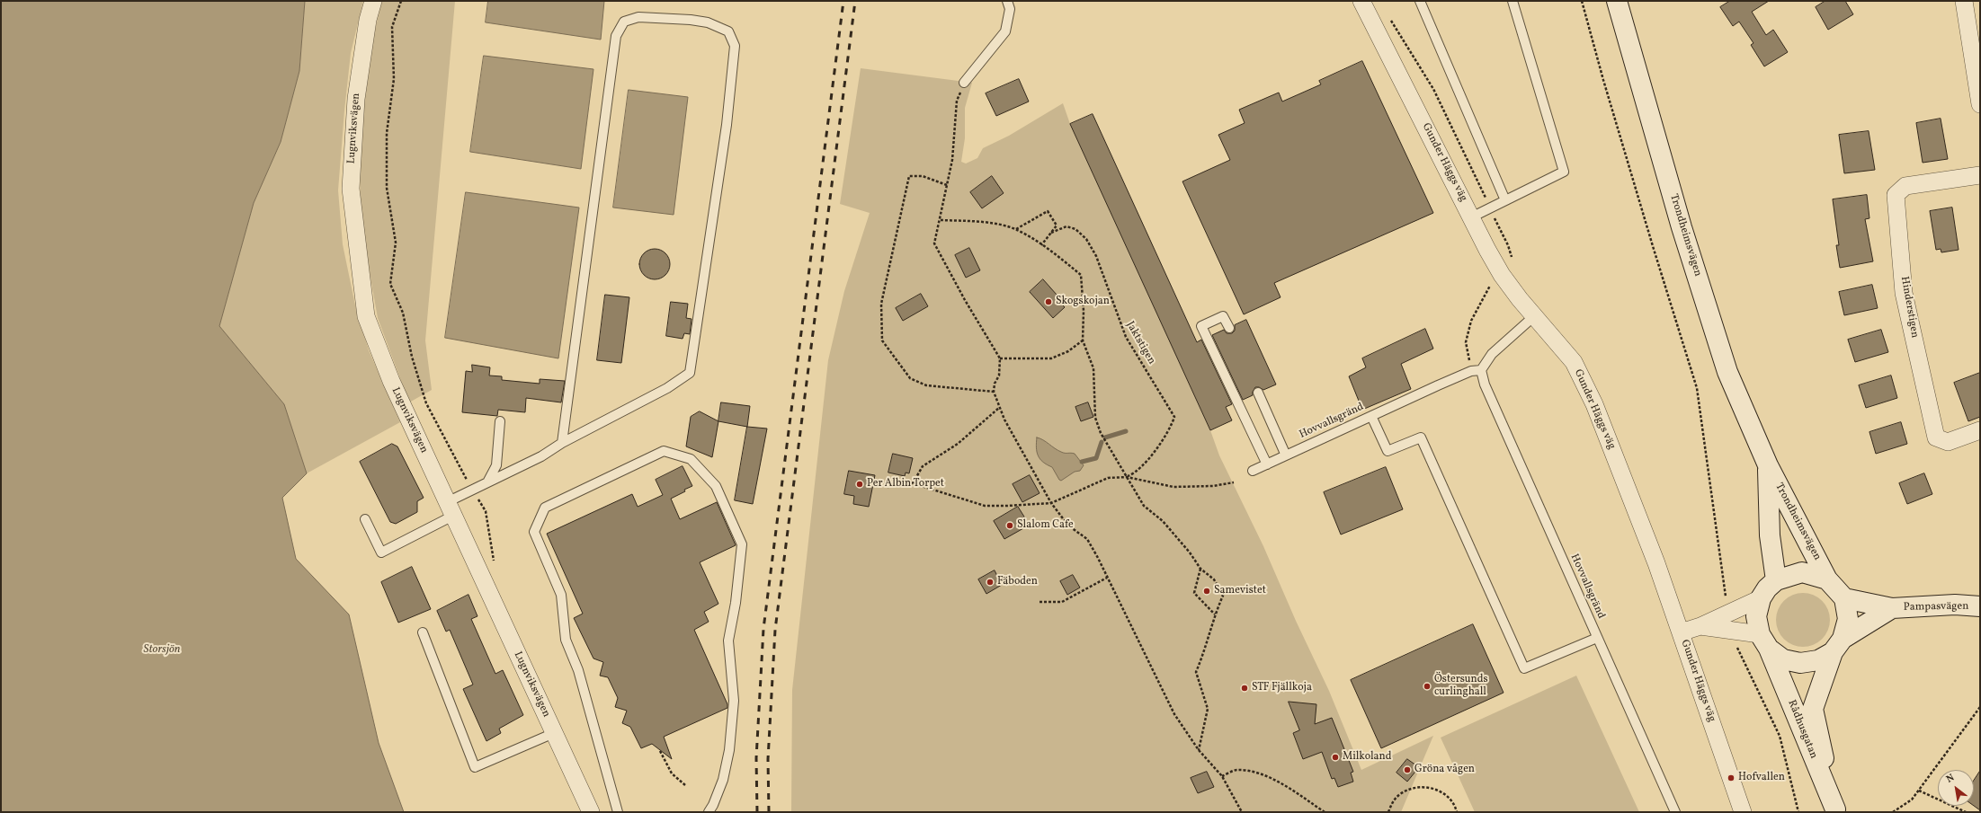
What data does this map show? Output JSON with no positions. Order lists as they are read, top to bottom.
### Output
{
  "streets": {
    "main road": ["Trondheimsvägen", "Pampasvägen", "Rådhusgatan"],
    "street": ["Lugnviksvägen", "Gunder Häggs väg", "Hinderstigen"],
    "lane": ["Hovvallsgränd"],
    "path": ["Jaktstigen"]
  },
  "crossings": [
    ["Trondheimsvägen", "Pampasvägen"],
    ["Trondheimsvägen", "Rådhusgatan"],
    ["Pampasvägen", "Rådhusgatan"]
  ],
  "water": ["Storsjön"],
  "places": [
    "Skogskojan",
    "Per Albin Torpet",
    "Slalom Cafe",
    "Fäboden",
    "Samevistet",
    "Östersunds curlinghall",
    "STF Fjällkoja",
    "Milkoland",
    "Gröna vågen",
    "Hofvallen"
  ],
  "north": "top left"
}
